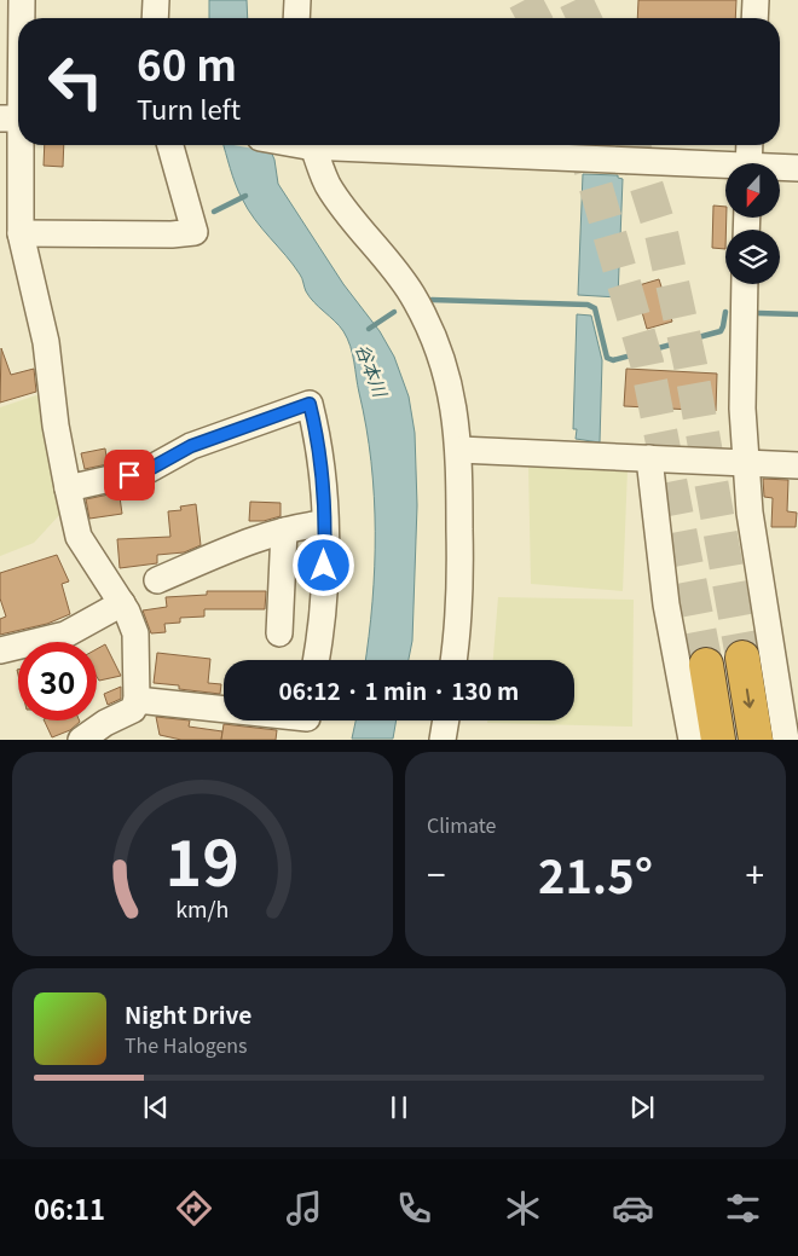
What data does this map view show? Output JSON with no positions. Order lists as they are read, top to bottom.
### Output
{
  "water": ["谷本川"],
  "north": "bottom",
  "page": {
    "turn": ["60 m", "Turn left"],
    "limit": "30",
    "trip": "06:12 · 1 min · 130 m",
    "tile": "Climate",
    "heat": ["−", "21.5°", "+"],
    "song": ["Night Drive", "The Halogens"],
    "tabs": "06:11",
    "gauge": ["19", "km/h"]
  }
}
